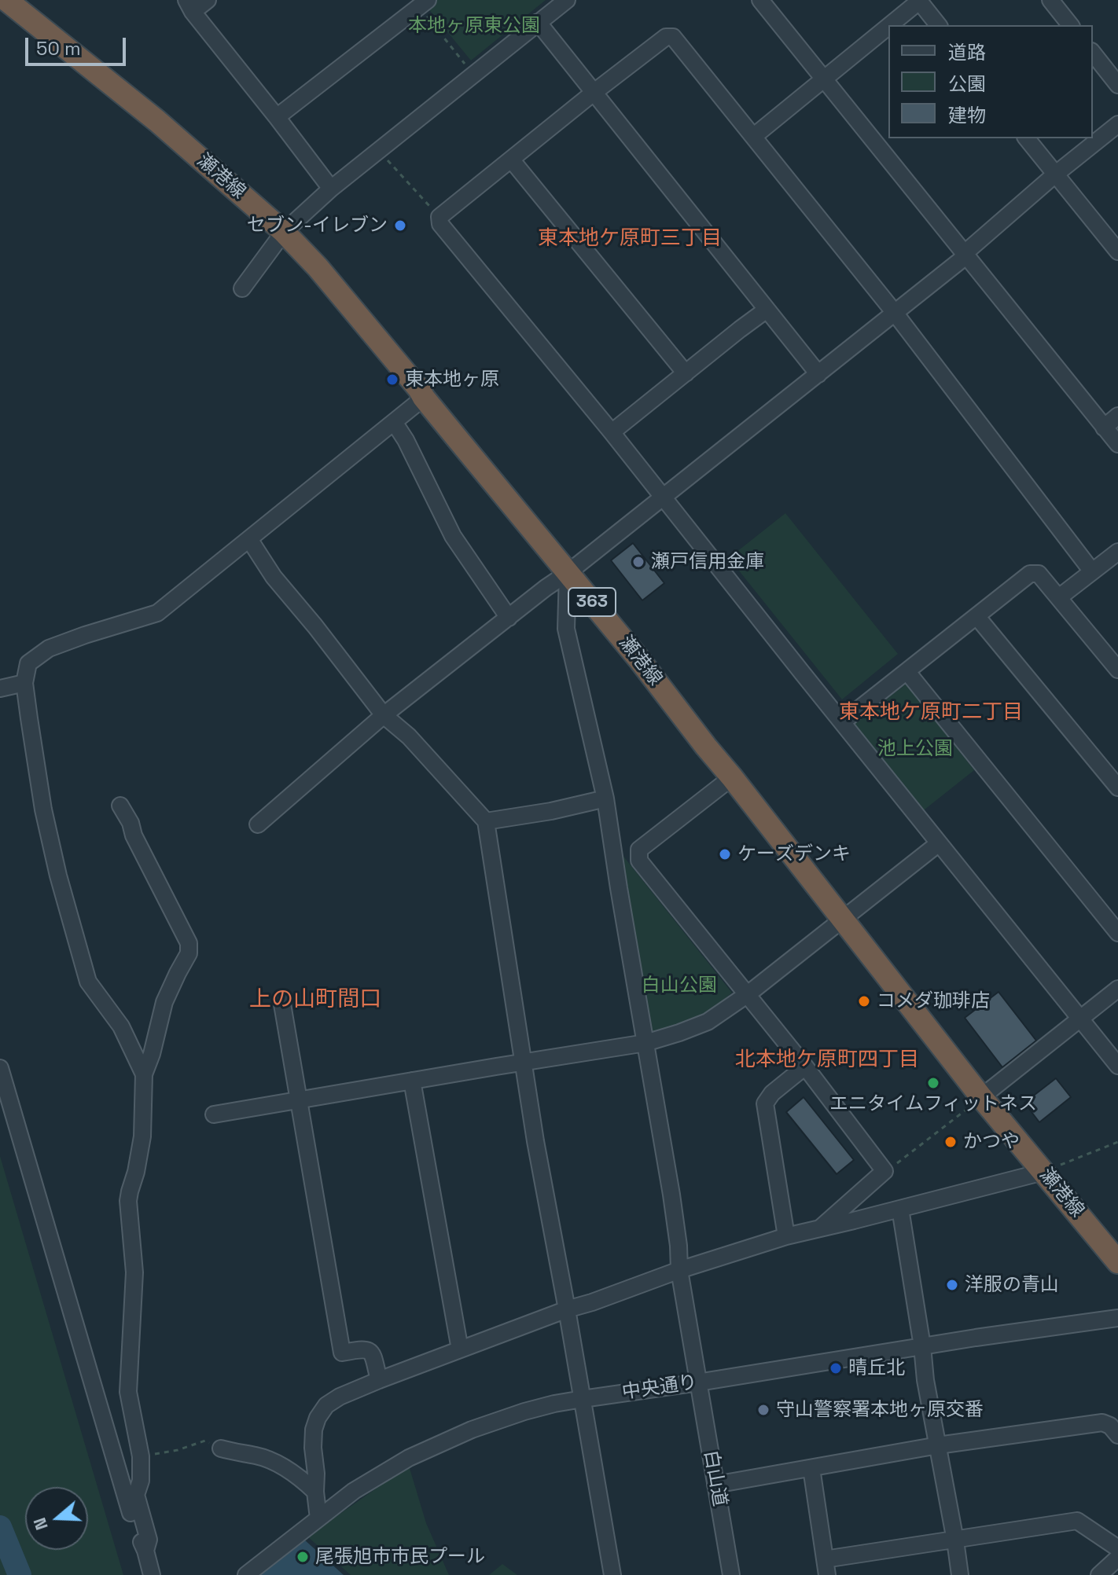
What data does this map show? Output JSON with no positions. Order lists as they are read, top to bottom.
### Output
{
  "streets": {
    "highway": ["瀬港線", "363"],
    "street": ["中央通り", "白山道"]
  },
  "crossings": [
    ["瀬港線", "白山道"],
    ["中央通り", "白山道"]
  ],
  "districts": [
    "東本地ケ原町三丁目",
    "東本地ケ原町二丁目",
    "上の山町間口",
    "北本地ケ原町四丁目"
  ],
  "parks": ["本地ヶ原東公園", "池上公園", "白山公園"],
  "places": [
    "セブン-イレブン",
    "東本地ヶ原",
    "瀬戸信用金庫",
    "ケーズデンキ",
    "コメダ珈琲店",
    "エニタイムフィットネス",
    "かつや",
    "洋服の青山",
    "晴丘北",
    "守山警察署本地ヶ原交番",
    "尾張旭市市民プール"
  ],
  "legend": ["道路", "公園", "建物"],
  "scale_bar": "50 m",
  "north": "left"
}
